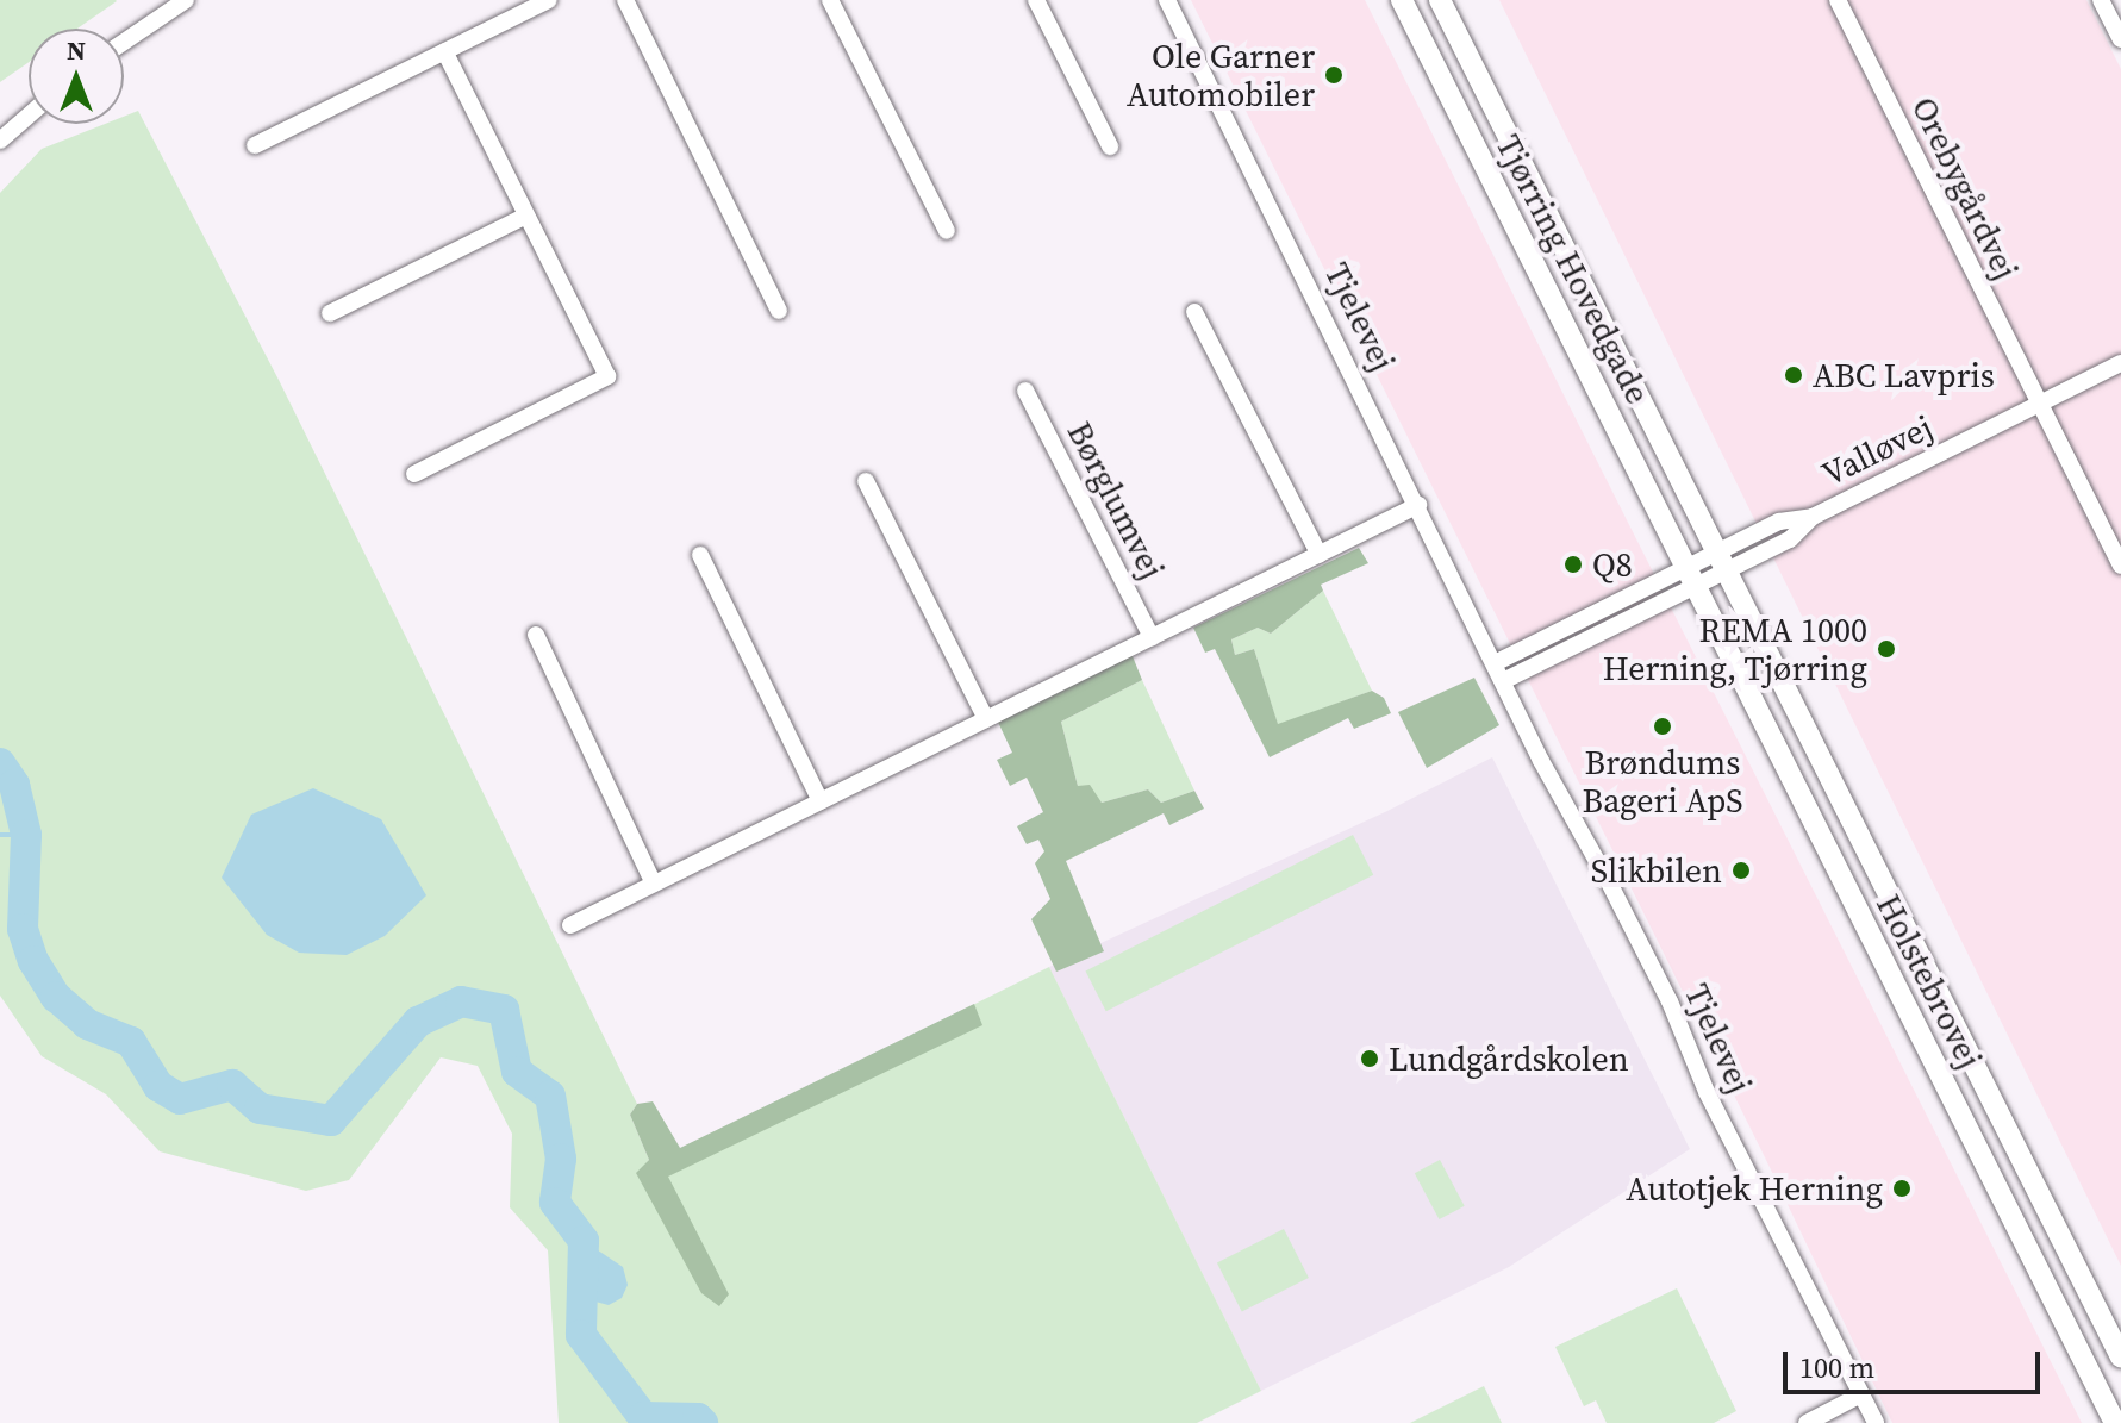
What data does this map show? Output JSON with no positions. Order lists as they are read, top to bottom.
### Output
{
  "streets": {
    "main road": ["Tjørring Hovedgade", "Holstebrovej"],
    "street": [
      "Orebygårdvej",
      "Tjelevej",
      "Valløvej",
      "Børglumvej"
    ]
  },
  "crossings": [
    ["Orebygårdvej", "Valløvej"],
    ["Tjørring Hovedgade", "Valløvej"],
    ["Tjørring Hovedgade", "Holstebrovej"],
    ["Valløvej", "Holstebrovej"]
  ],
  "places": [
    "Ole Garner Automobiler",
    "ABC Lavpris",
    "Q8",
    "REMA 1000 Herning, Tjørring",
    "Brøndums Bageri ApS",
    "Slikbilen",
    "Lundgårdskolen",
    "Autotjek Herning"
  ],
  "scale_bar": "100 m",
  "north": "top"
}
